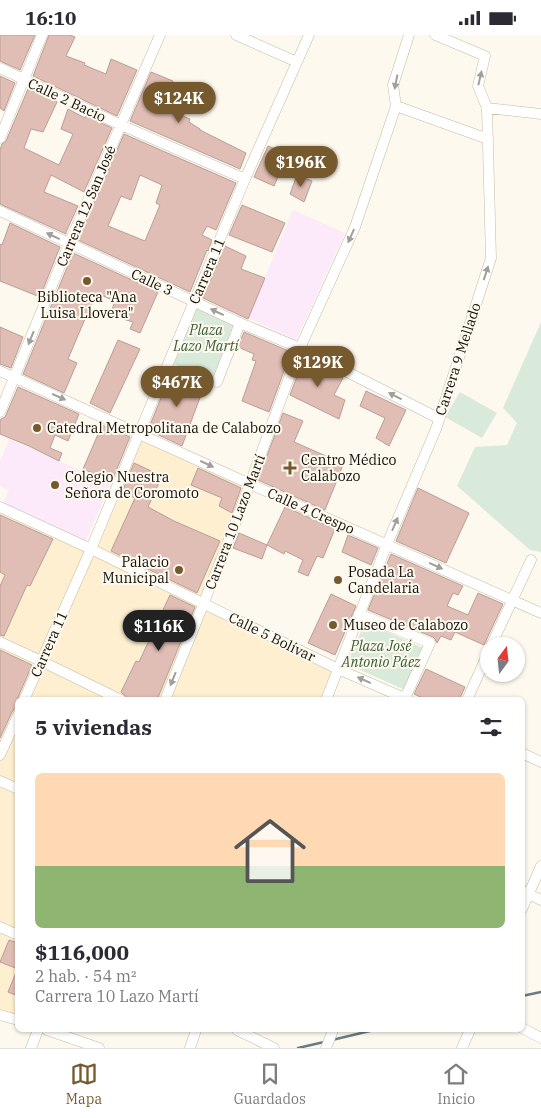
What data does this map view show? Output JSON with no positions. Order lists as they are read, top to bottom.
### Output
{
  "streets": {
    "street": [
      "Calle 2 Bacio",
      "Carrera 12 San José",
      "Carrera 11",
      "Calle 3",
      "Carrera 9 Mellado",
      "Calle 4 Crespo",
      "Carrera 10 Lazo Martí",
      "Calle 5 Bolívar"
    ]
  },
  "crossings": [
    ["Calle 2 Bacio", "Carrera 12 San José"],
    ["Calle 2 Bacio", "Carrera 11"],
    ["Carrera 12 San José", "Calle 3"],
    ["Carrera 12 San José", "Calle 4 Crespo"],
    ["Carrera 11", "Calle 3"],
    ["Carrera 11", "Calle 4 Crespo"],
    ["Carrera 11", "Calle 5 Bolívar"],
    ["Calle 3", "Carrera 9 Mellado"],
    ["Calle 3", "Carrera 10 Lazo Martí"],
    ["Carrera 9 Mellado", "Calle 4 Crespo"],
    ["Carrera 9 Mellado", "Calle 5 Bolívar"],
    ["Calle 4 Crespo", "Carrera 10 Lazo Martí"],
    ["Carrera 10 Lazo Martí", "Calle 5 Bolívar"]
  ],
  "one_way": [
    "Carrera 12 San José",
    "Calle 3",
    "Carrera 9 Mellado",
    "Calle 4 Crespo",
    "Carrera 10 Lazo Martí"
  ],
  "parks": ["Plaza Lazo Martí", "Plaza José Antonio Páez"],
  "places": {
    "other": [
      "Biblioteca \"Ana Luisa Llovera\"",
      "Catedral Metropolitana de Calabozo",
      "Colegio Nuestra Señora de Coromoto",
      "Palacio Municipal",
      "Posada La Candelaria",
      "Museo de Calabozo"
    ],
    "health": ["Centro Médico Calabozo"]
  },
  "north": "top",
  "page": {
    "status": "16:10",
    "price": [
      "$124K",
      "$196K",
      "$129K",
      "$467K",
      "$116K"
    ],
    "heading": "5 viviendas",
    "list": [
      {
        "name": "$116,000",
        "note": "2 hab. · 54 m² · Carrera 10 Lazo Martí"
      }
    ],
    "tabs": ["Mapa", "Guardados", "Inicio"]
  }
}
